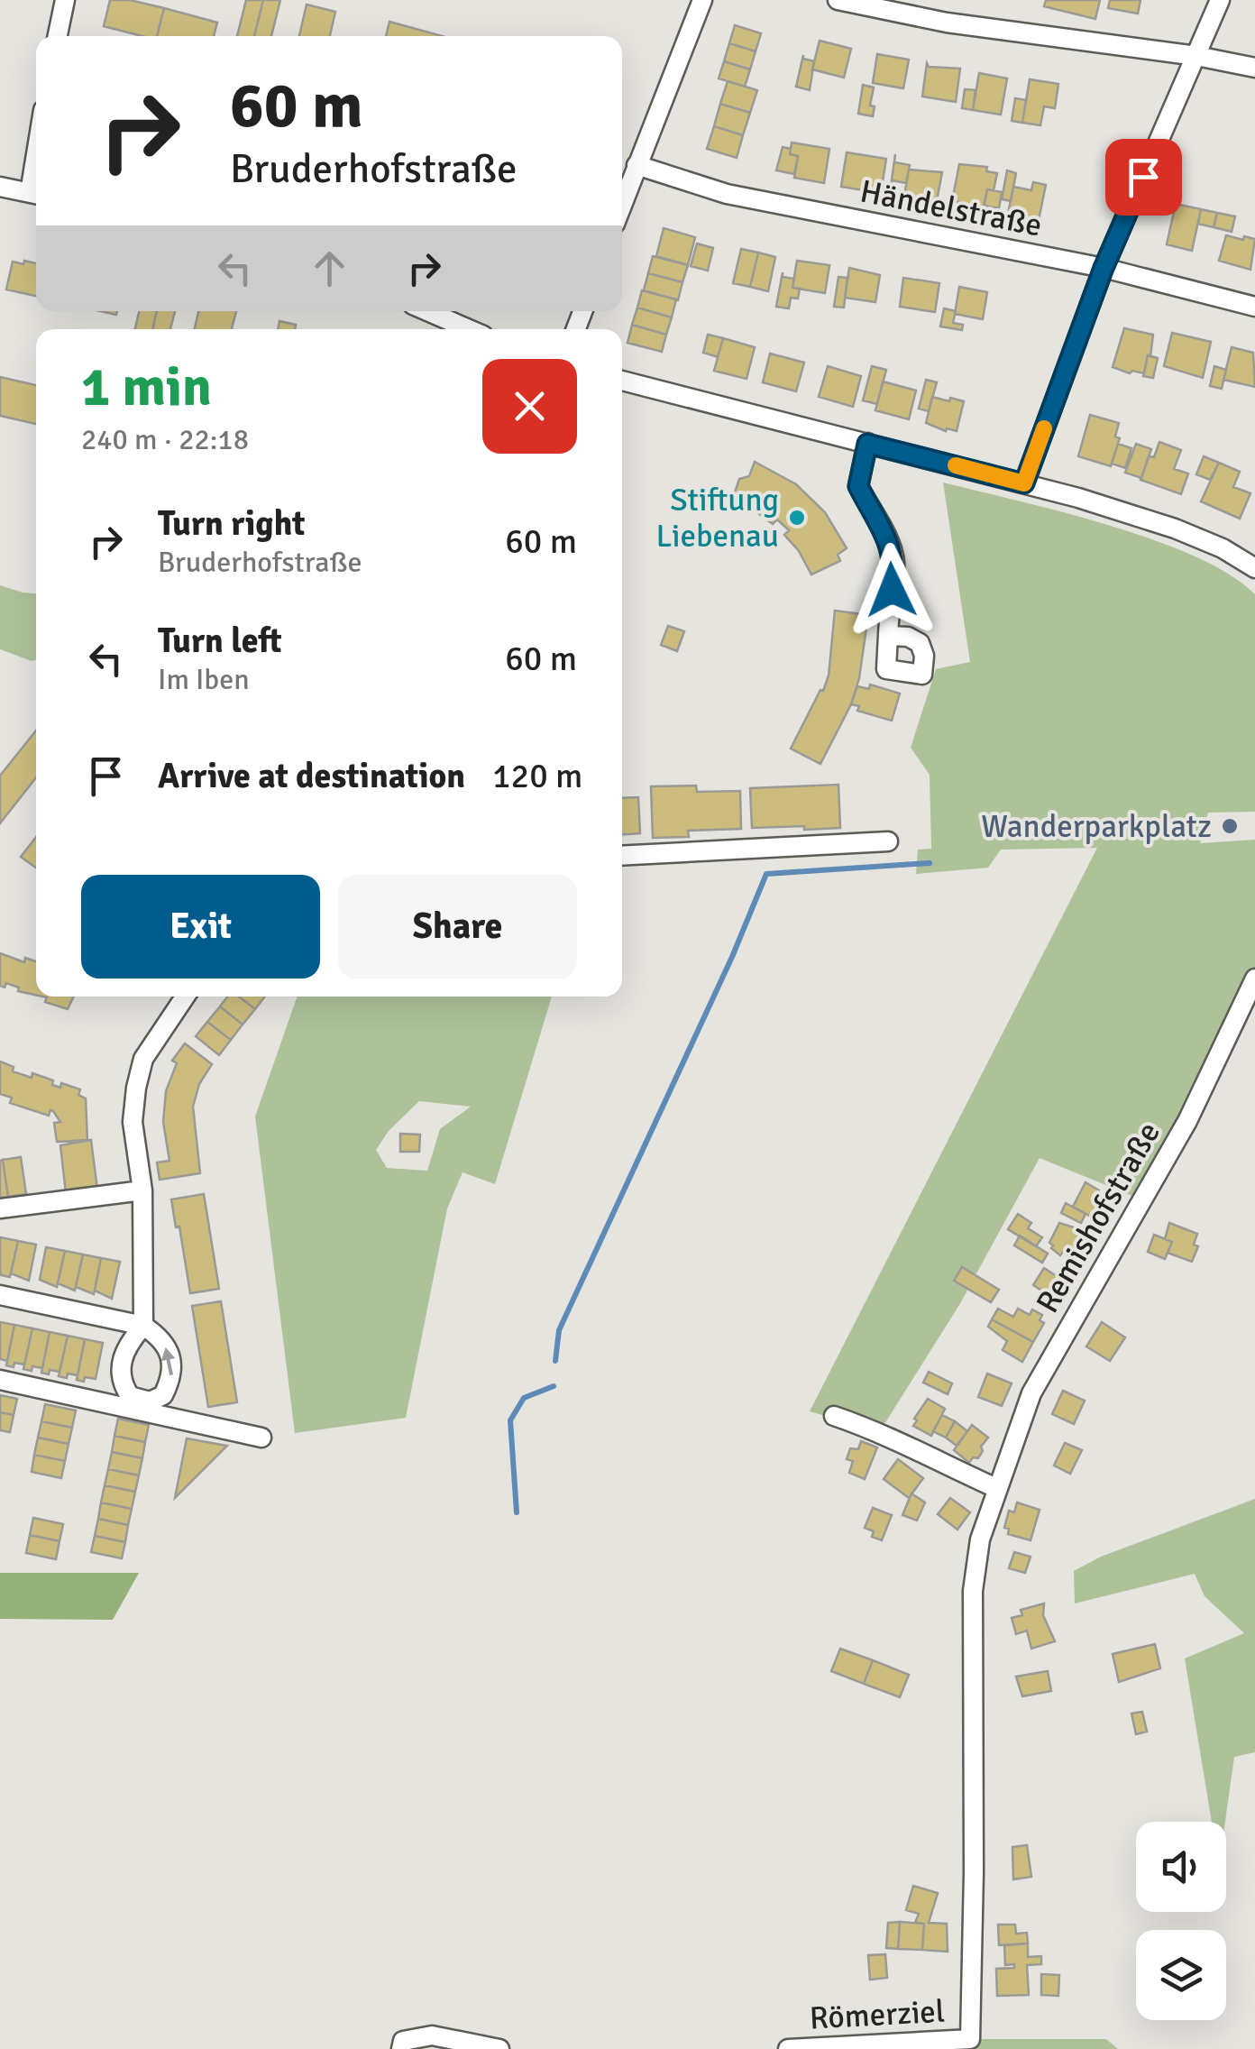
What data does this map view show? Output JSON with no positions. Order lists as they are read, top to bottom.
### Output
{
  "streets": {
    "street": ["Händelstraße", "Remishofstraße", "Römerziel"]
  },
  "crossings": [
    ["Remishofstraße", "Römerziel"]
  ],
  "places": ["Stiftung Liebenau", "Wanderparkplatz"],
  "page": {
    "turn": ["60 m", "Bruderhofstraße"],
    "heading": ["1 min", "240 m · 22:18"],
    "list": [
      {
        "name": "Turn right",
        "note": "Bruderhofstraße",
        "value": "60 m"
      },
      {
        "name": "Turn left",
        "note": "Im Iben",
        "value": "60 m"
      },
      {
        "name": "Arrive at destination",
        "value": "120 m"
      }
    ],
    "buttons": ["Exit", "Share"]
  }
}
